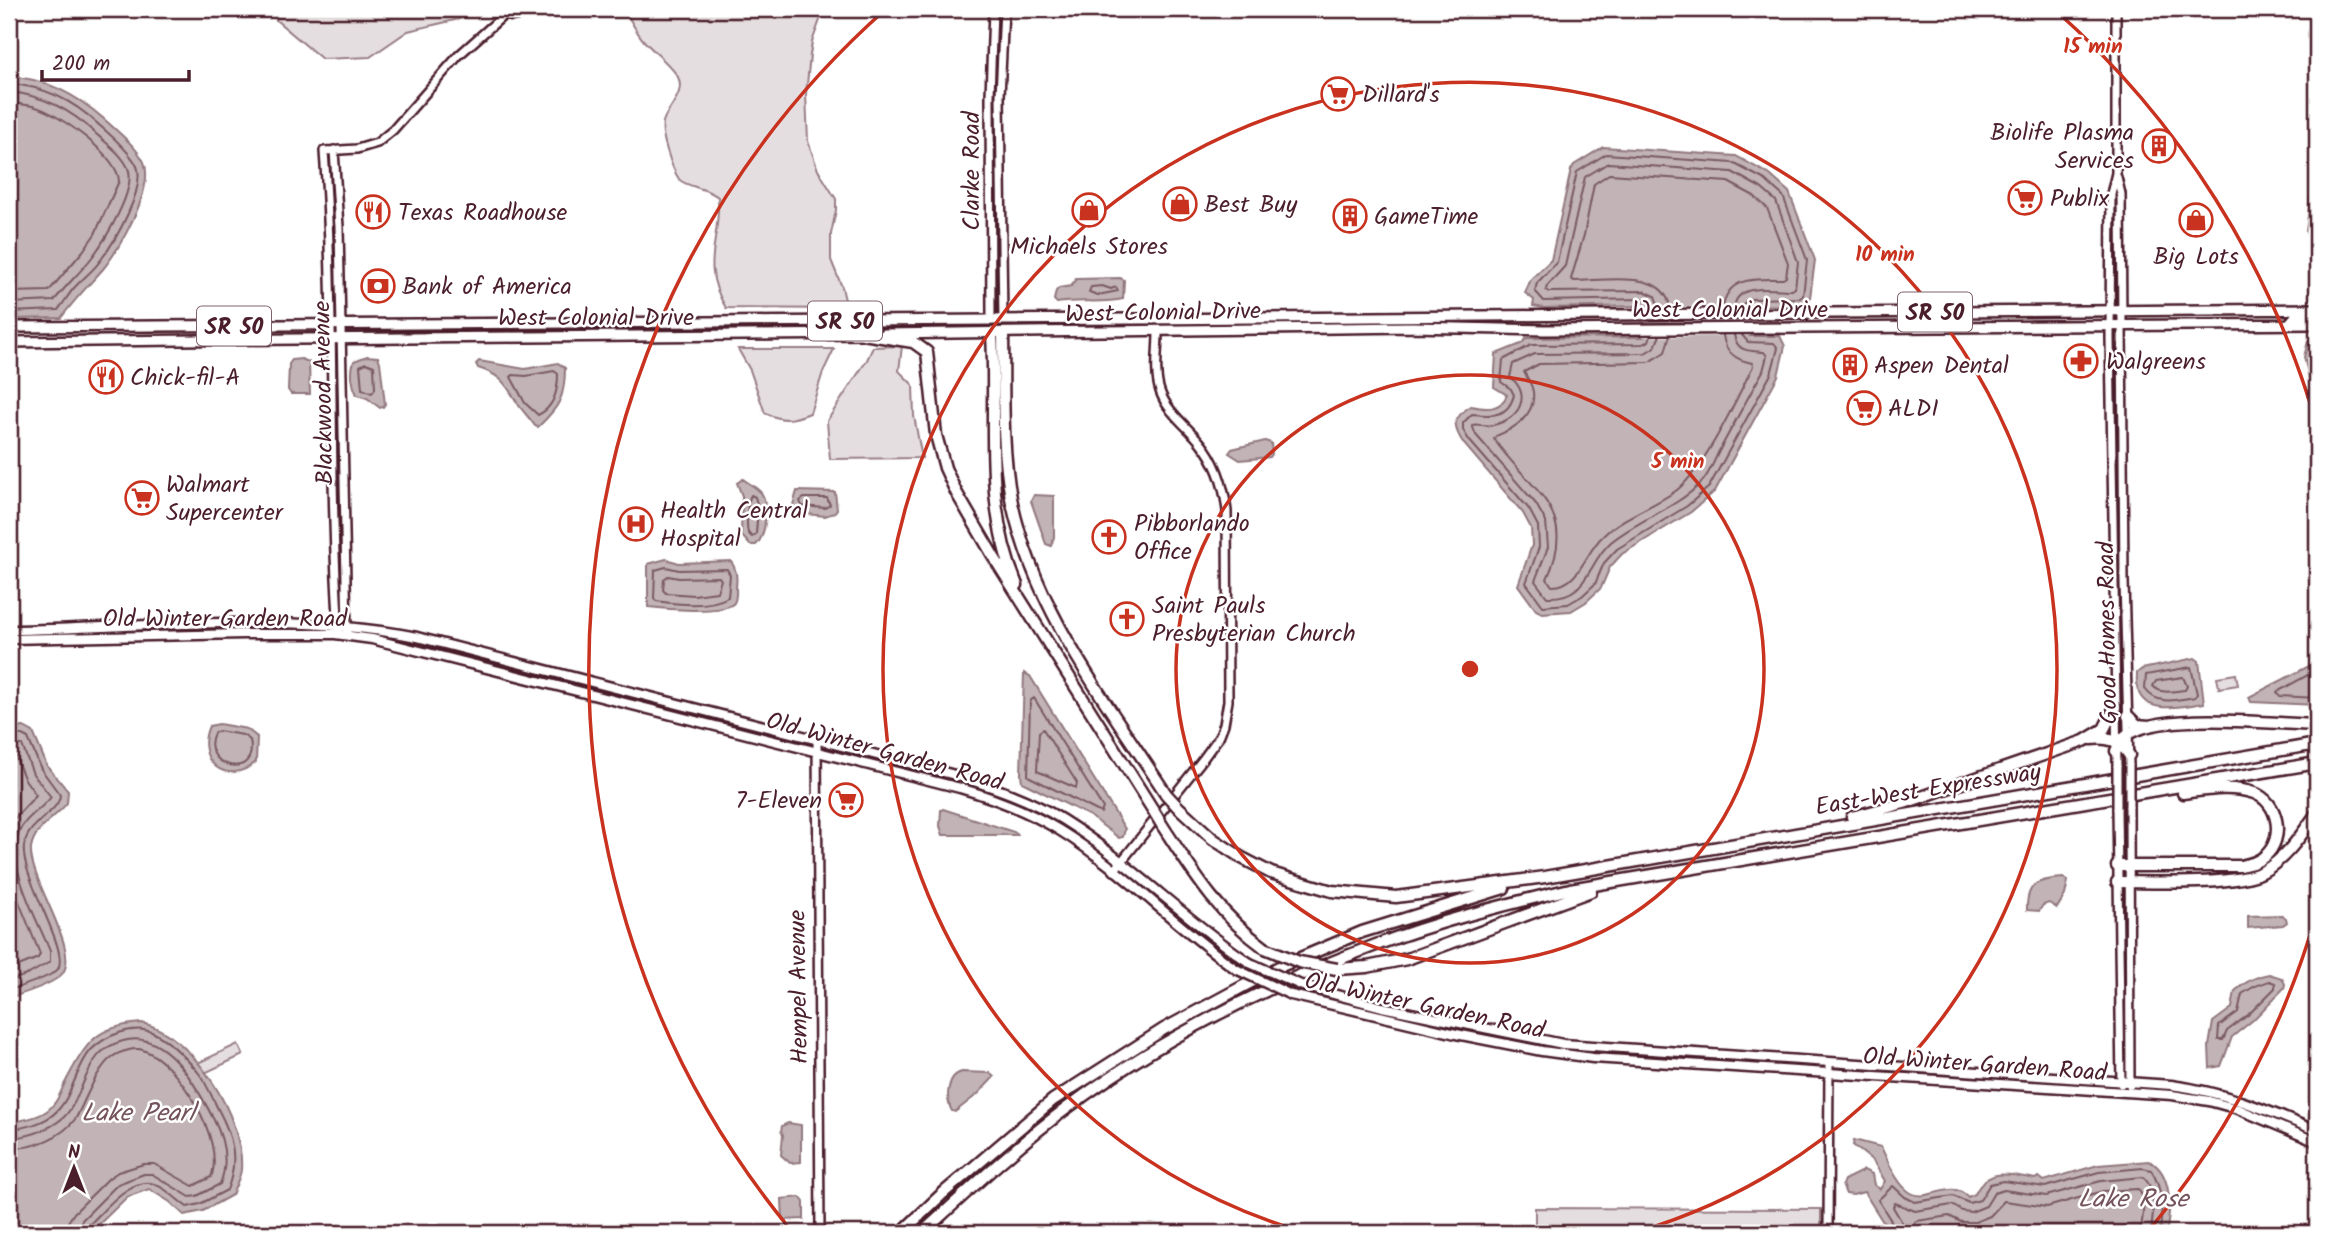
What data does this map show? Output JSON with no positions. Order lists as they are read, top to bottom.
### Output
{
  "streets": {
    "highway": [
      "Clarke Road",
      "West Colonial Drive",
      "SR 50",
      "East-West Expressway"
    ],
    "main road": ["Old Winter Garden Road"],
    "street": ["Blackwood Avenue", "Good Homes Road", "Hempel Avenue"]
  },
  "crossings": [
    ["Clarke Road", "West Colonial Drive"],
    ["West Colonial Drive", "Blackwood Avenue"],
    ["West Colonial Drive", "Good Homes Road"],
    ["Blackwood Avenue", "Old Winter Garden Road"],
    ["Old Winter Garden Road", "Good Homes Road"],
    ["Old Winter Garden Road", "Hempel Avenue"]
  ],
  "water": ["Lake Pearl", "Lake Rose"],
  "places": {
    "supermarket": [
      "Dillard's",
      "Publix",
      "ALDI",
      "Walmart Supercenter",
      "7-Eleven"
    ],
    "building": ["Biolife Plasma Services", "GameTime", "Aspen Dental"],
    "shop": ["Best Buy", "Michaels Stores", "Big Lots"],
    "restaurant": ["Texas Roadhouse", "Chick-fil-A"],
    "bank": ["Bank of America"],
    "pharmacy": ["Walgreens"],
    "hospital": ["Health Central Hospital"],
    "church": ["Pibborlando Office", "Saint Pauls Presbyterian Church"]
  },
  "scale_bar": "200 m",
  "north": "top",
  "rings": ["15 min", "10 min", "5 min"]
}
